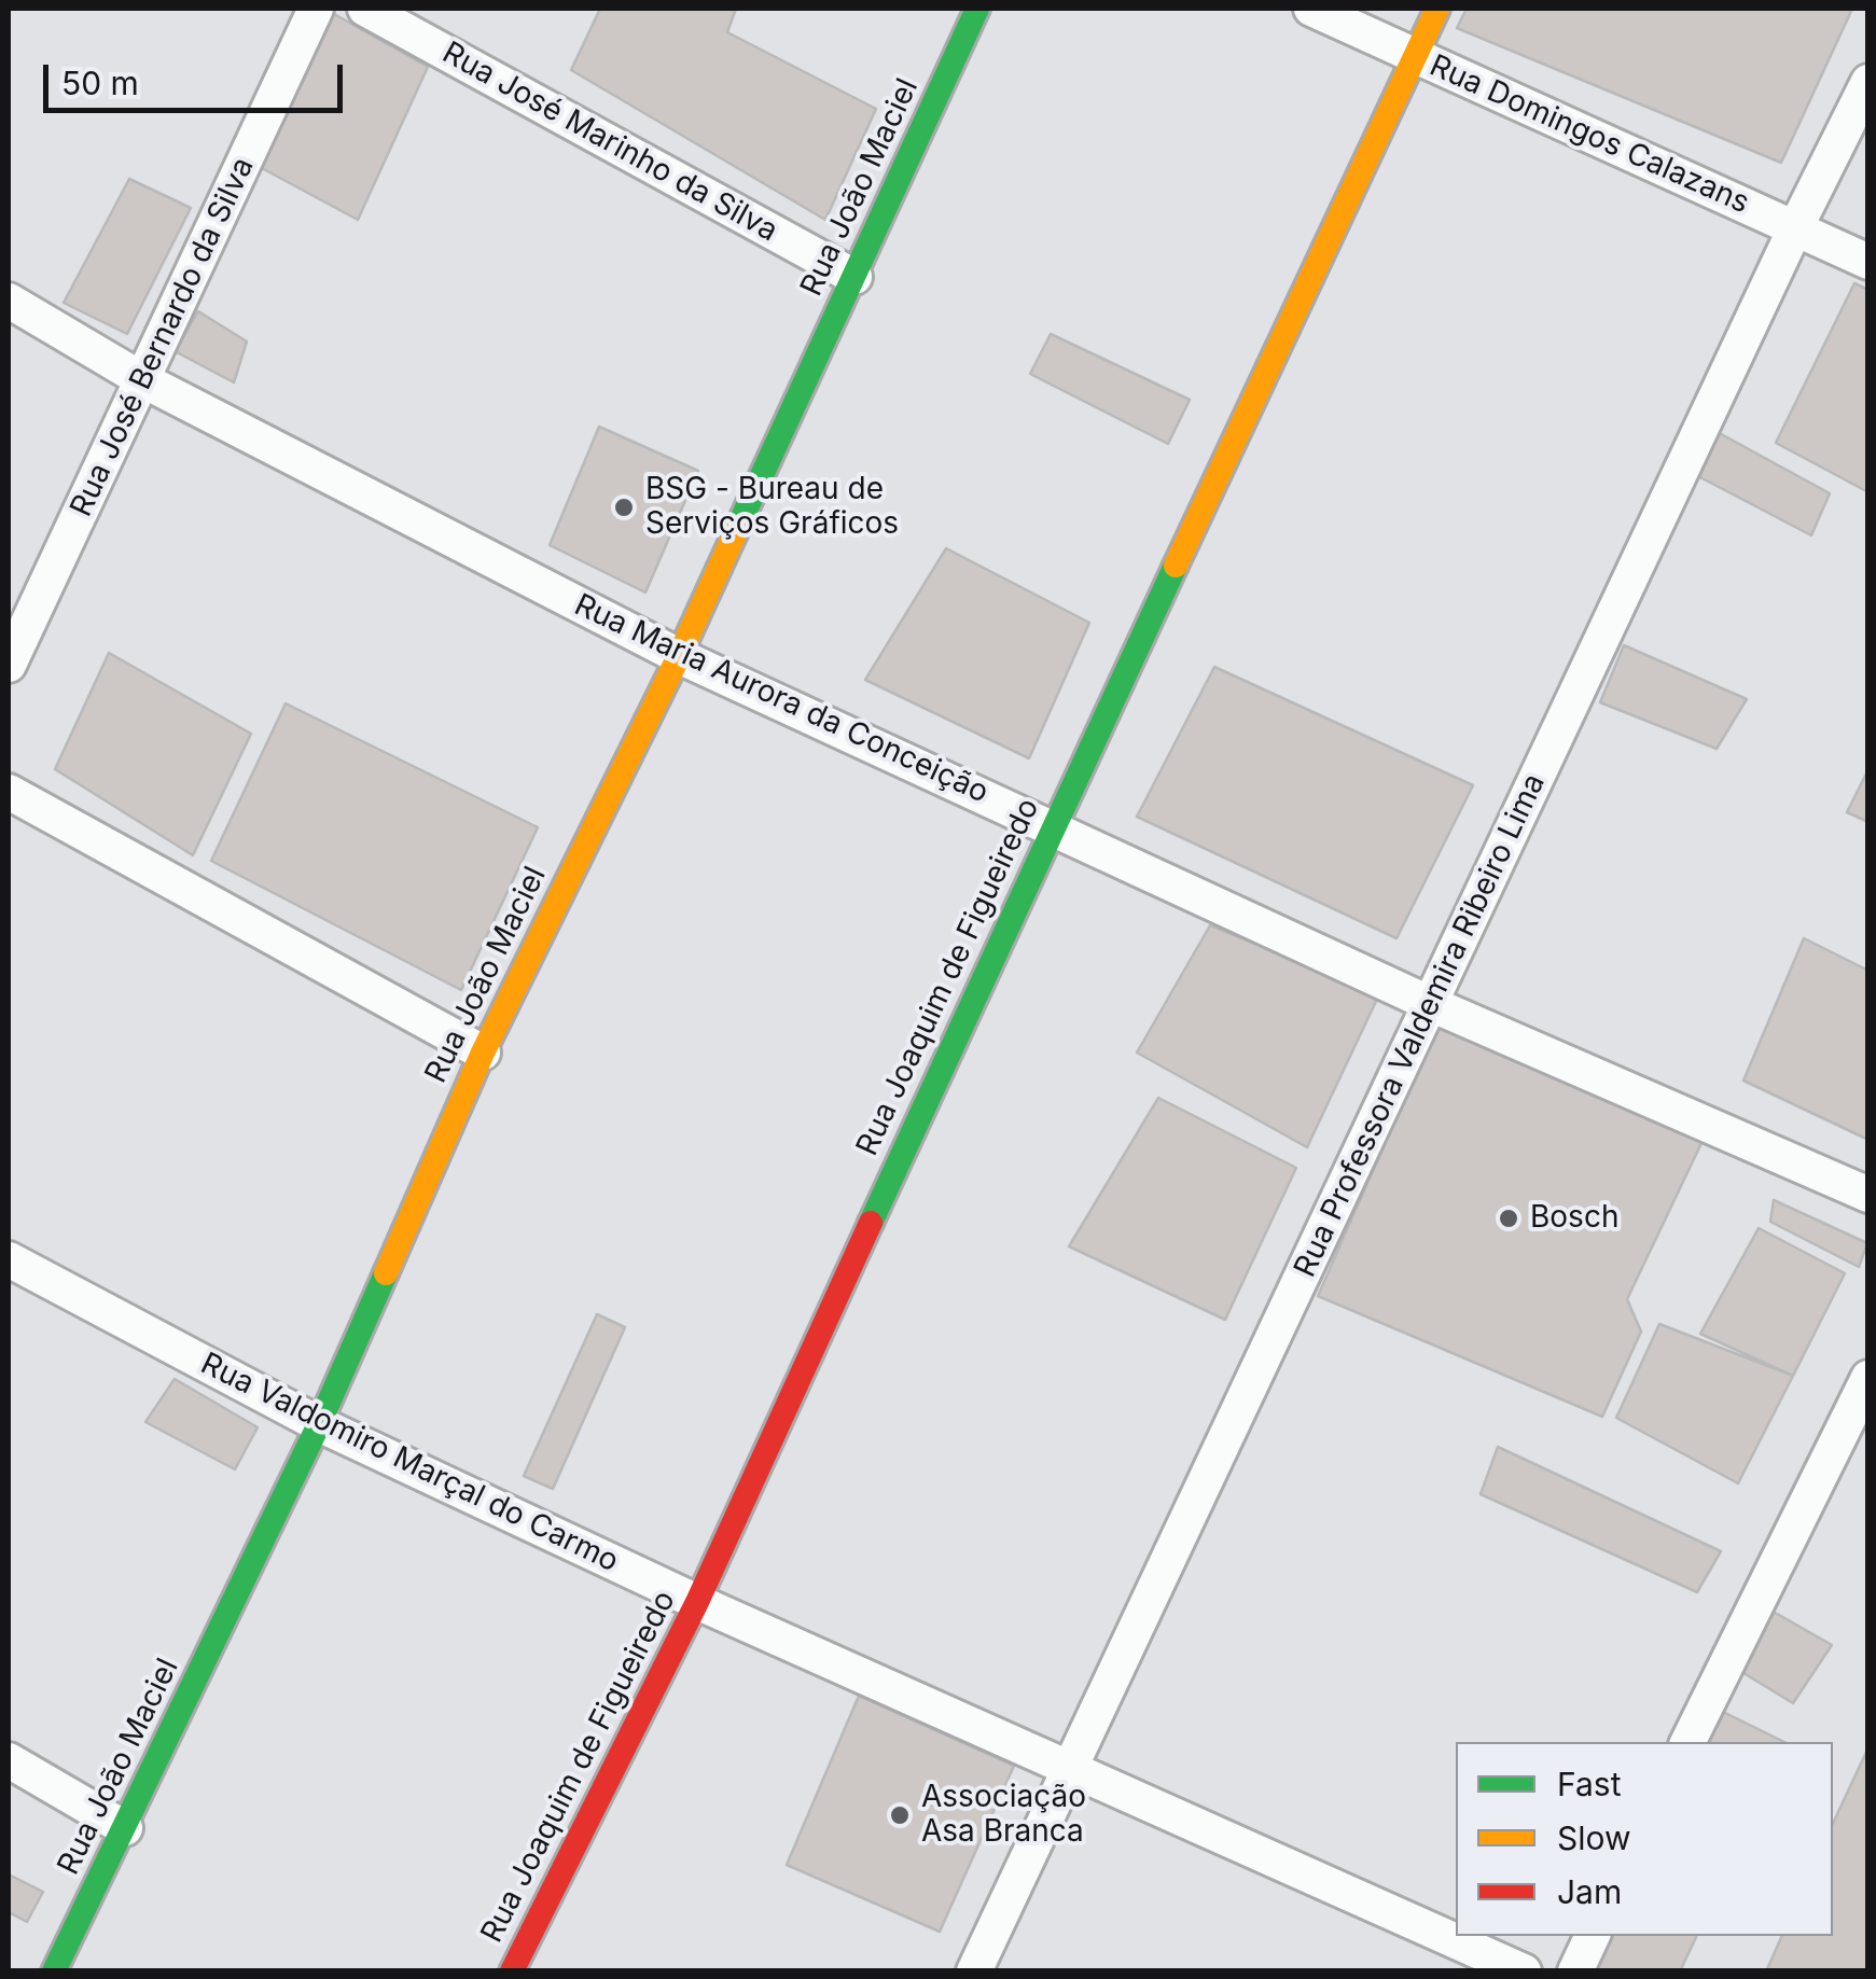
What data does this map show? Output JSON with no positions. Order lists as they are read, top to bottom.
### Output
{
  "streets": {
    "street": [
      "Rua Domingos Calazans",
      "Rua José Marinho da Silva",
      "Rua João Maciel",
      "Rua José Bernardo da Silva",
      "Rua Maria Aurora da Conceição",
      "Rua Joaquim de Figueiredo",
      "Rua Professora Valdemira Ribeiro Lima",
      "Rua Valdomiro Marçal do Carmo"
    ]
  },
  "crossings": [
    ["Rua Domingos Calazans", "Rua Joaquim de Figueiredo"],
    ["Rua Domingos Calazans", "Rua Professora Valdemira Ribeiro Lima"],
    ["Rua José Marinho da Silva", "Rua João Maciel"],
    ["Rua João Maciel", "Rua Maria Aurora da Conceição"],
    ["Rua João Maciel", "Rua Valdomiro Marçal do Carmo"],
    ["Rua José Bernardo da Silva", "Rua Maria Aurora da Conceição"],
    ["Rua Maria Aurora da Conceição", "Rua Joaquim de Figueiredo"],
    ["Rua Maria Aurora da Conceição", "Rua Professora Valdemira Ribeiro Lima"],
    ["Rua Joaquim de Figueiredo", "Rua Valdomiro Marçal do Carmo"],
    ["Rua Professora Valdemira Ribeiro Lima", "Rua Valdomiro Marçal do Carmo"]
  ],
  "places": ["BSG - Bureau de Serviços Gráficos", "Bosch", "Associação Asa Branca"],
  "legend": ["Fast", "Slow", "Jam"],
  "scale_bar": "50 m"
}
